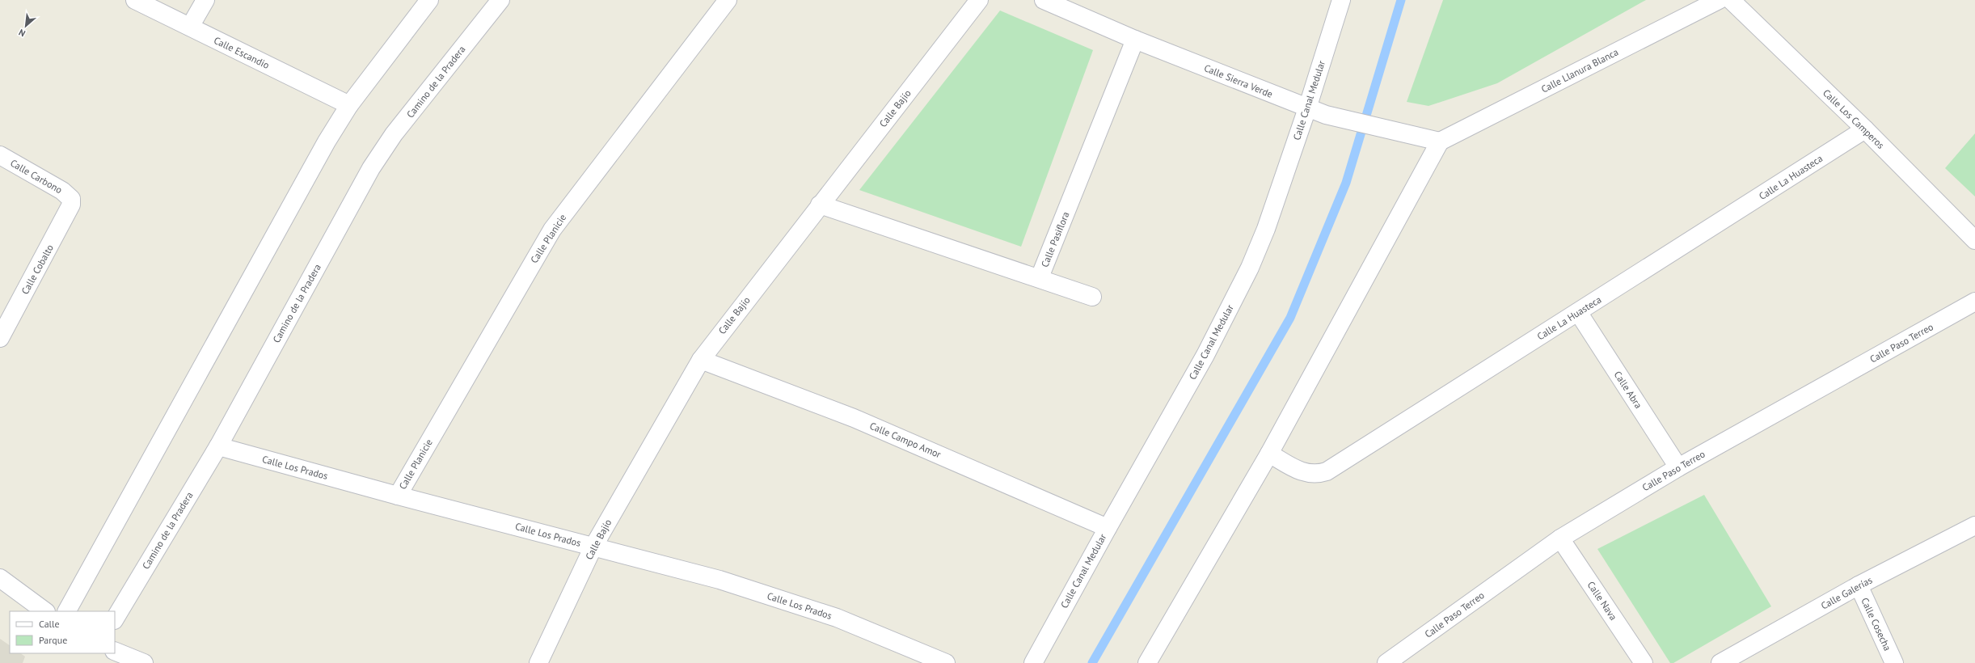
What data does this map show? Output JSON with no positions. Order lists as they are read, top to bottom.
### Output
{
  "streets": {
    "street": [
      "Calle Escandio",
      "Calle Llanura Blanca",
      "Calle Sierra Verde",
      "Camino de la Pradera",
      "Calle Canal Medular",
      "Calle Bajío",
      "Calle Los Camperos",
      "Calle Carbono",
      "Calle La Huasteca",
      "Calle Planicie",
      "Calle Pasiflora",
      "Calle Cobalto",
      "Calle Paso Terreo",
      "Calle Abra",
      "Calle Campo Amor",
      "Calle Los Prados",
      "Calle Galerías",
      "Calle Nava",
      "Calle Cosecha"
    ]
  },
  "crossings": [
    ["Calle Llanura Blanca", "Calle Sierra Verde"],
    ["Calle Sierra Verde", "Calle Canal Medular"],
    ["Calle Sierra Verde", "Calle Pasiflora"],
    ["Camino de la Pradera", "Calle Los Prados"],
    ["Calle Canal Medular", "Calle Campo Amor"],
    ["Calle Bajío", "Calle Pasiflora"],
    ["Calle Bajío", "Calle Campo Amor"],
    ["Calle Bajío", "Calle Los Prados"],
    ["Calle Los Camperos", "Calle La Huasteca"],
    ["Calle Carbono", "Calle Cobalto"],
    ["Calle La Huasteca", "Calle Abra"],
    ["Calle Planicie", "Calle Los Prados"],
    ["Calle Paso Terreo", "Calle Abra"],
    ["Calle Paso Terreo", "Calle Nava"],
    ["Calle Galerías", "Calle Cosecha"]
  ],
  "legend": ["Calle", "Parque"],
  "north": "bottom left"
}
